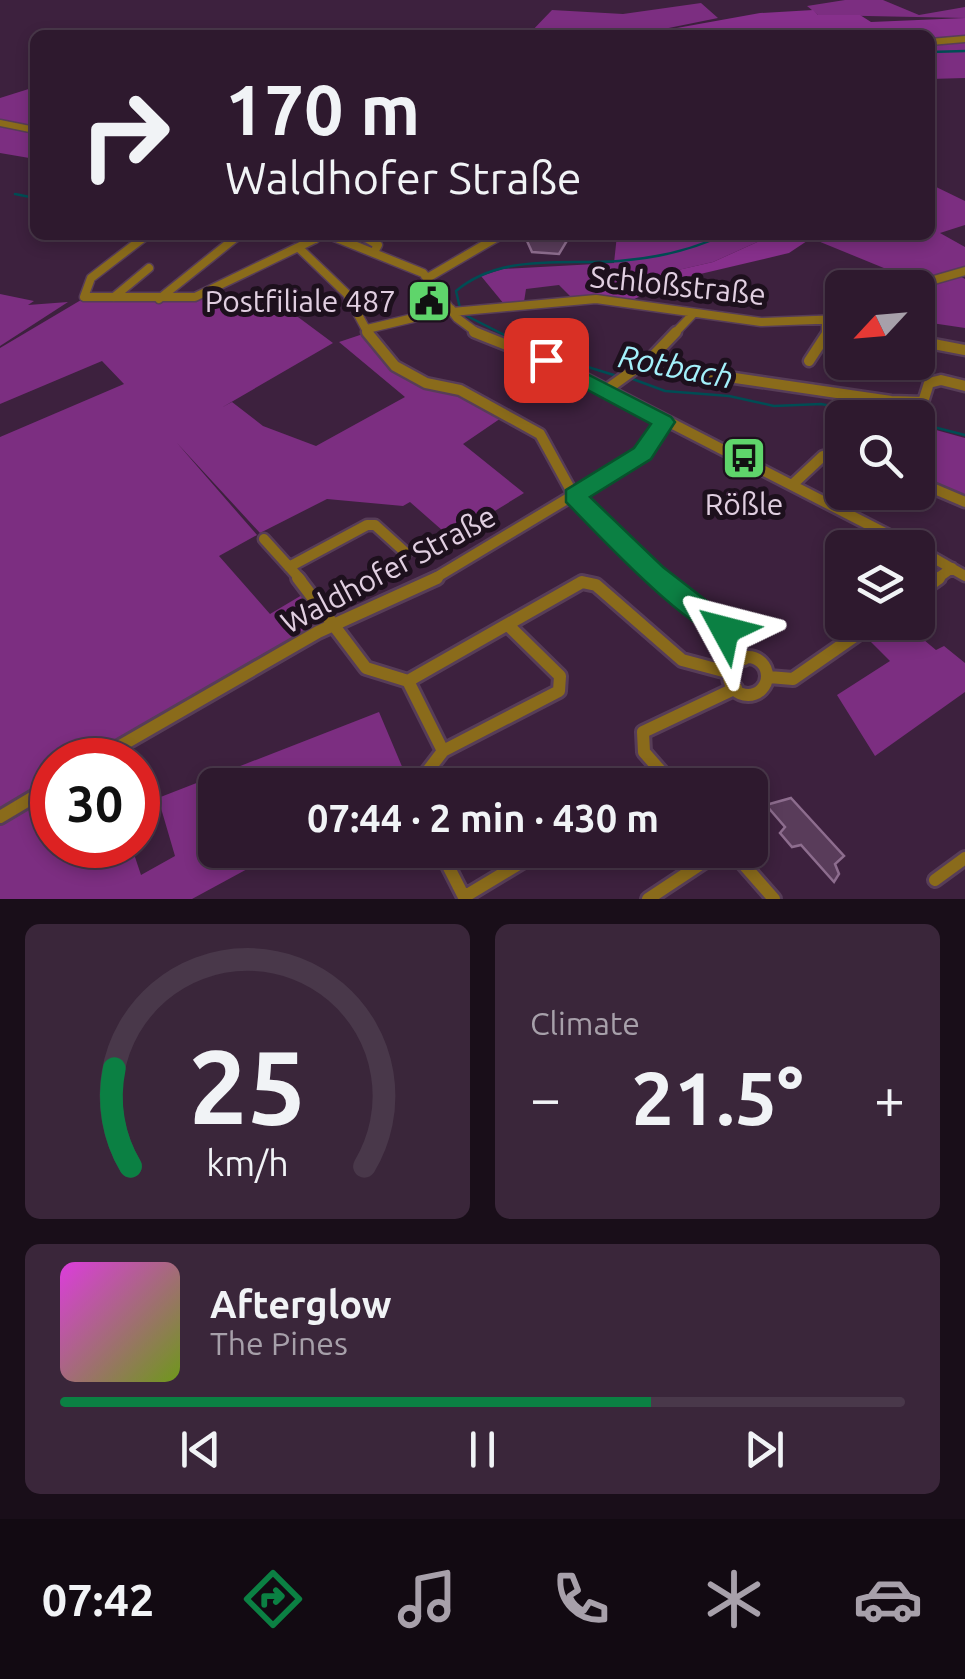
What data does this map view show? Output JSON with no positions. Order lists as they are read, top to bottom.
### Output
{
  "streets": {
    "street": ["Schloßstraße", "Waldhofer Straße"]
  },
  "water": ["Rotbach"],
  "places": {
    "public building": ["Postfiliale 487"],
    "bus stop": ["Rößle"]
  },
  "north": "bottom left",
  "page": {
    "turn": ["170 m", "Waldhofer Straße"],
    "limit": "30",
    "trip": "07:44 · 2 min · 430 m",
    "tile": "Climate",
    "heat": ["−", "21.5°", "+"],
    "song": ["Afterglow", "The Pines"],
    "tabs": "07:42",
    "gauge": ["25", "km/h"]
  }
}
